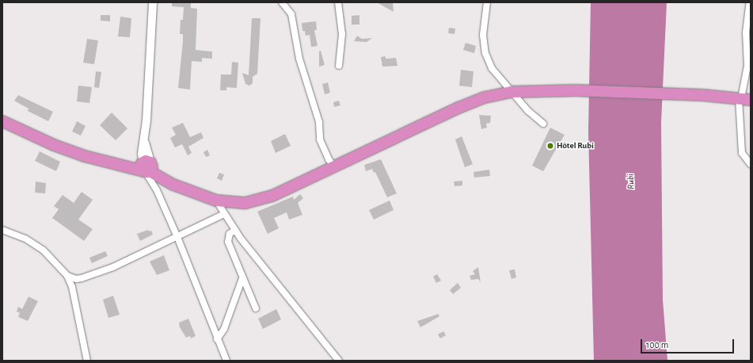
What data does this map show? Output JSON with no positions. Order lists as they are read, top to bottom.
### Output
{
  "water": ["Rubi"],
  "places": ["Hôtel Rubi"],
  "scale_bar": "100 m"
}
